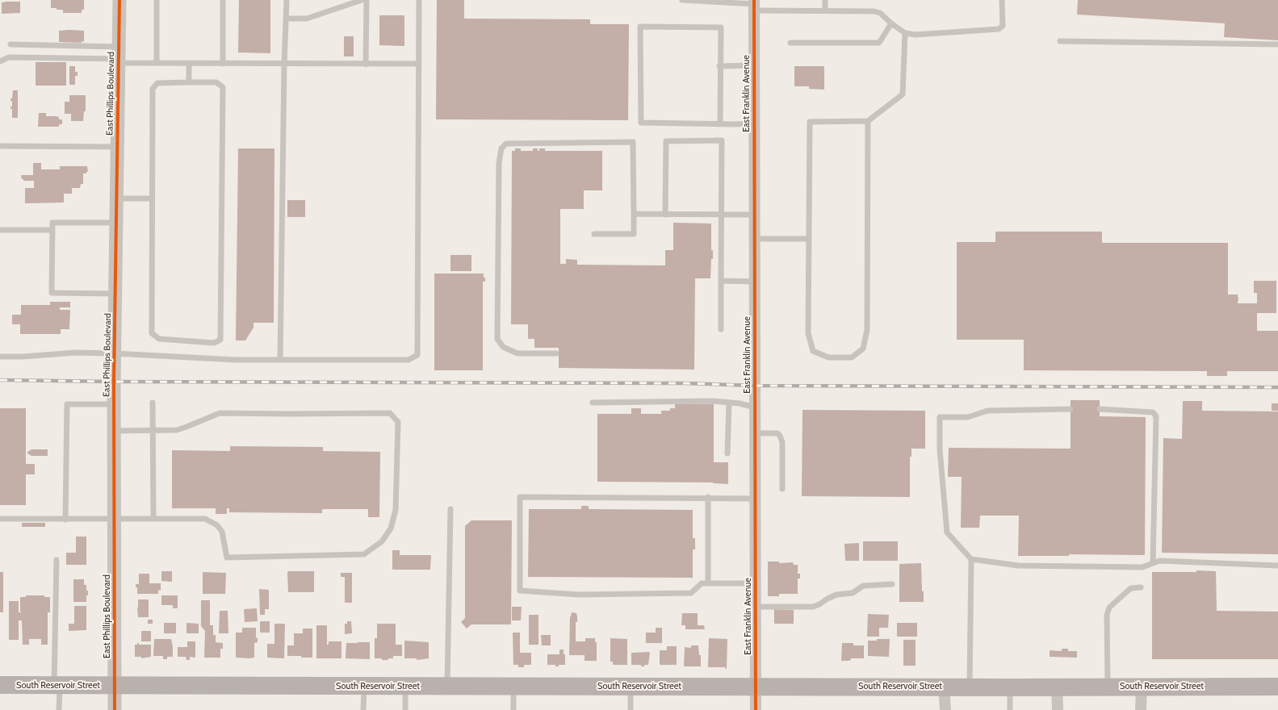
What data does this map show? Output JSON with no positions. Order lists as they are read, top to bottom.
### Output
{
  "streets": {
    "main road": ["South Reservoir Street"],
    "street": ["East Phillips Boulevard", "East Franklin Avenue"]
  },
  "crossings": [
    ["East Phillips Boulevard", "South Reservoir Street"],
    ["East Franklin Avenue", "South Reservoir Street"]
  ]
}
